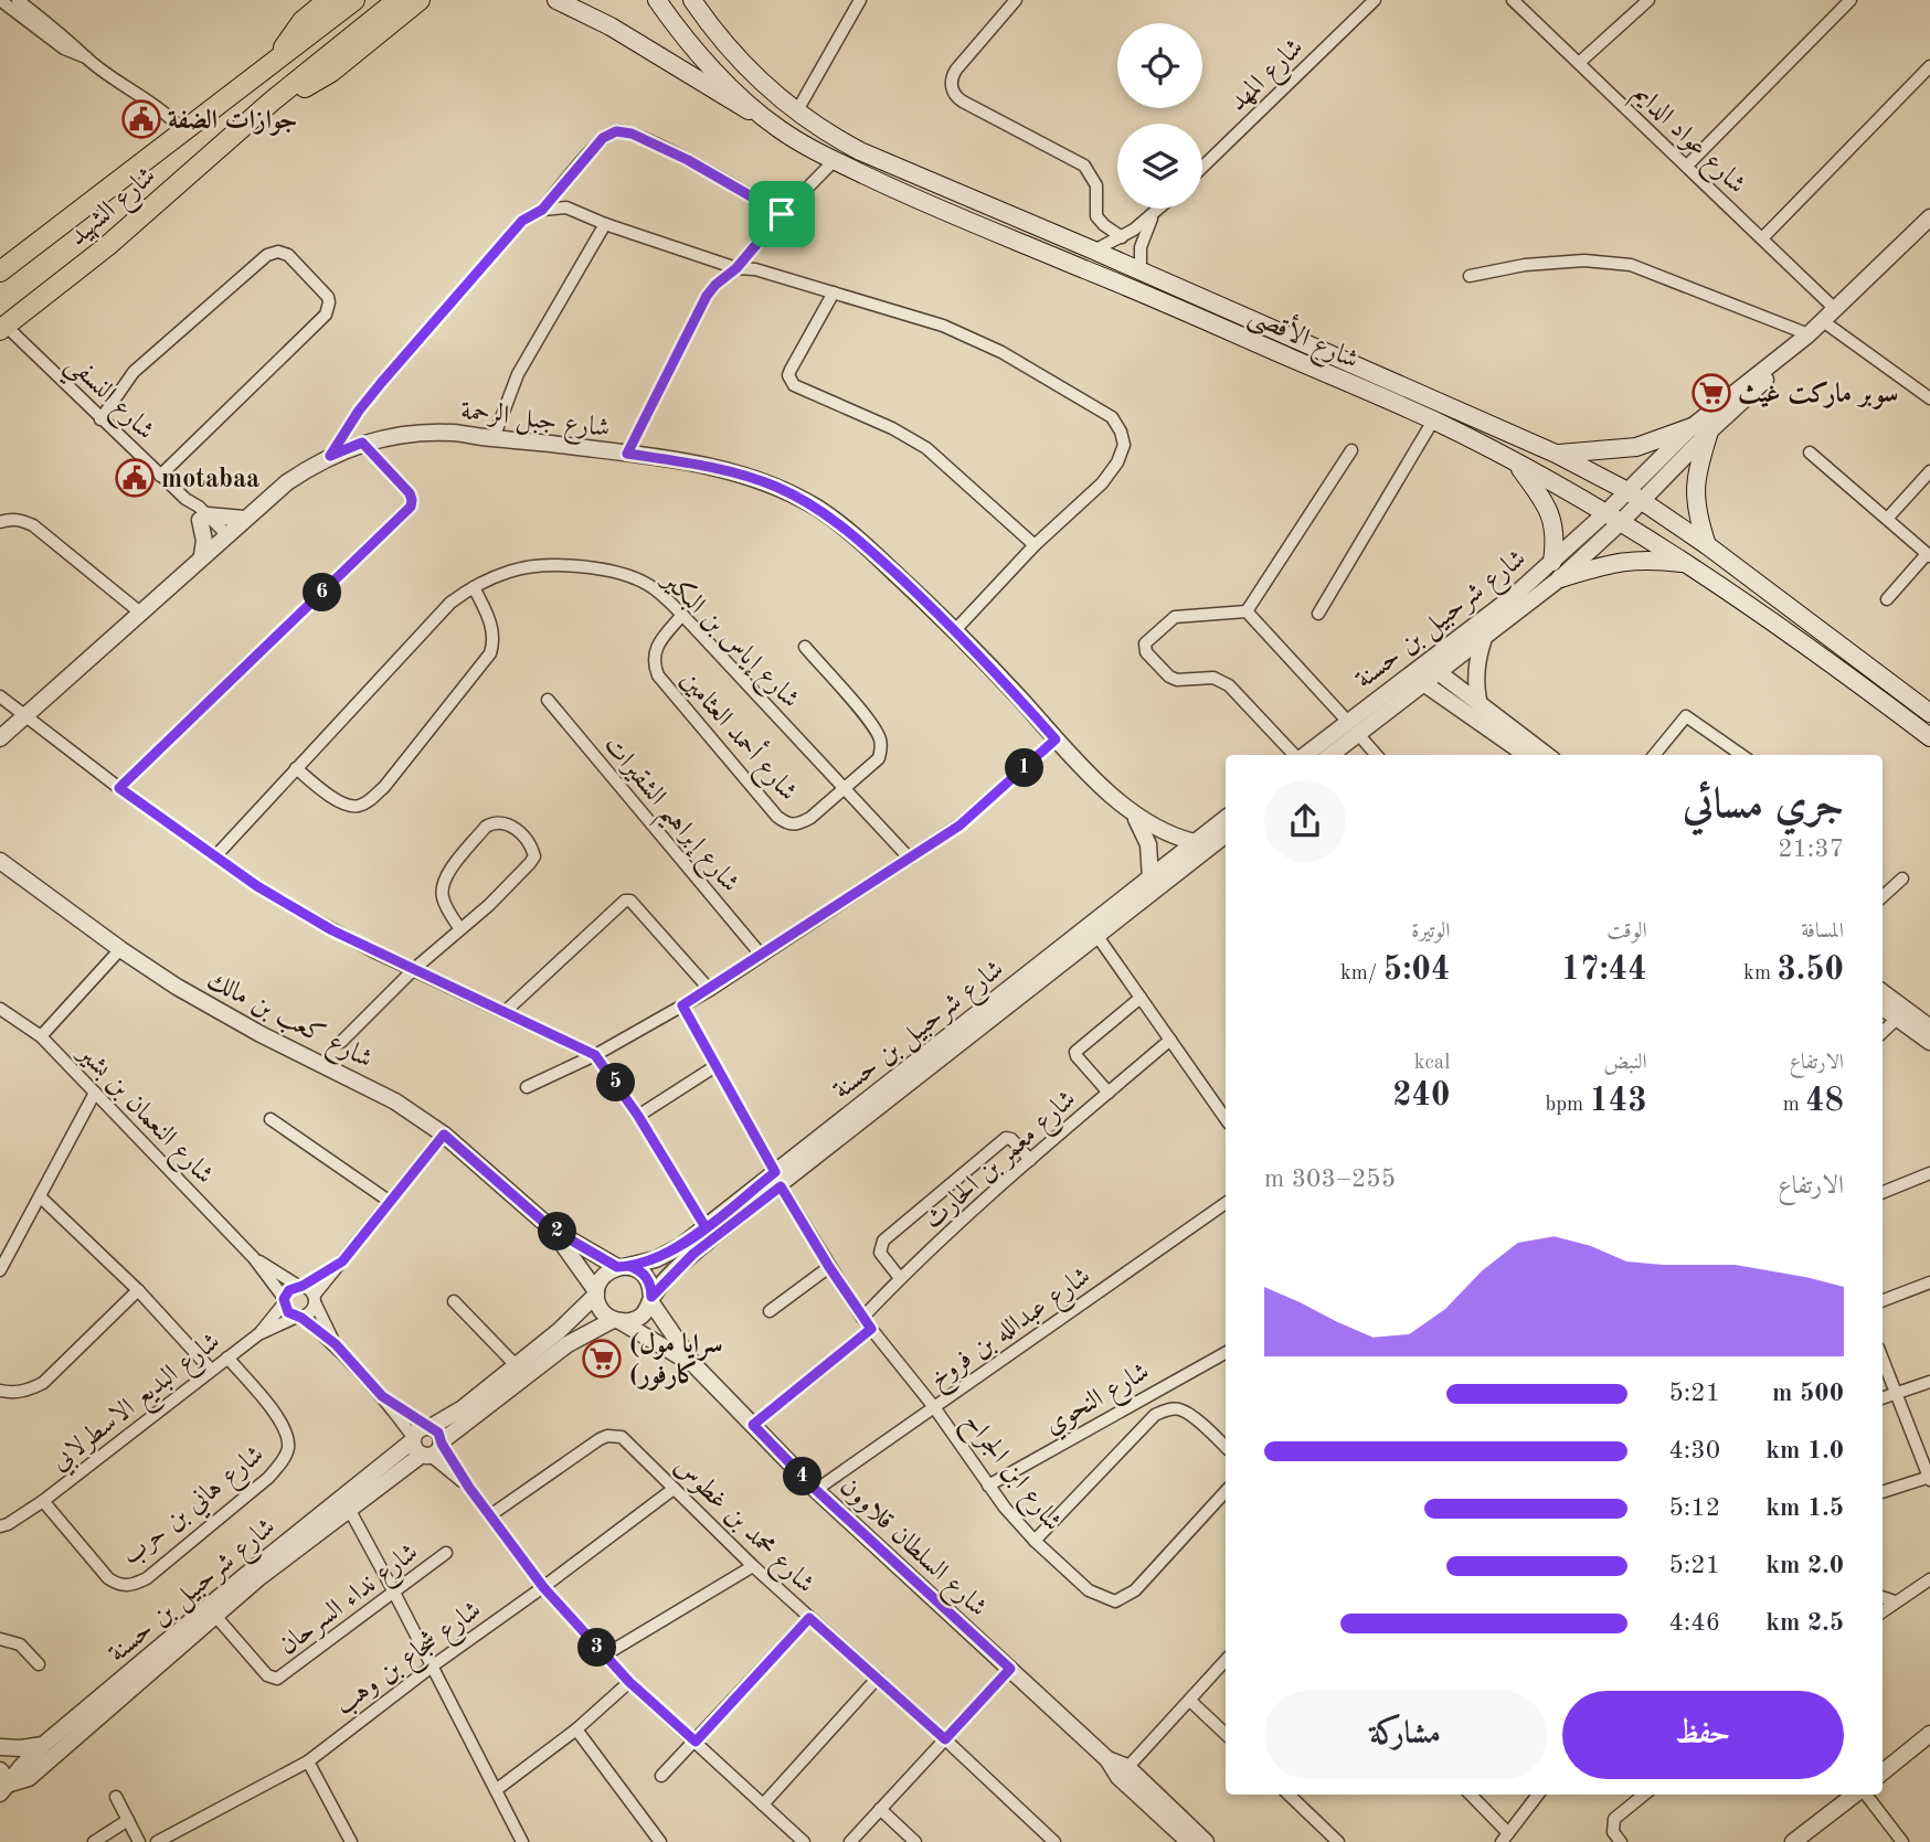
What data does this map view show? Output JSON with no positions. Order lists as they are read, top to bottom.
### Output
{
  "streets": {
    "highway": ["شارع الشهيد"],
    "main road": ["شارع الأقصى"],
    "street": [
      "شارع المهد",
      "شارع عواد الدايم",
      "شارع النسفي",
      "شارع جبل الرحمة",
      "شارع شرحبيل بن حسنة",
      "شارع إياس بن البكير",
      "شارع أحمد العثامين",
      "شارع إبراهيم الشقيرات",
      "شارع كعب بن مالك",
      "شارع النعمان بن بشير",
      "شارع معمر بن الحارث",
      "شارع عبدالله بن فروخ",
      "شارع النحوي",
      "شارع البديع الاسطرلابي",
      "شارع ابن الجراح",
      "شارع هاني بن حرب",
      "شارع محمد بن غطوس",
      "شارع السلطان قلاوون",
      "شارع نداء السرحان",
      "شارع شجاع بن وهب"
    ]
  },
  "crossings": [
    ["شارع الشهيد", "شارع النسفي"],
    ["شارع الأقصى", "شارع شرحبيل بن حسنة"],
    ["شارع النسفي", "شارع جبل الرحمة"],
    ["شارع جبل الرحمة", "شارع شرحبيل بن حسنة"],
    ["شارع شرحبيل بن حسنة", "شارع كعب بن مالك"],
    ["شارع شرحبيل بن حسنة", "شارع ابن الجراح"],
    ["شارع شرحبيل بن حسنة", "شارع السلطان قلاوون"],
    ["شارع شرحبيل بن حسنة", "شارع نداء السرحان"],
    ["شارع إياس بن البكير", "شارع أحمد العثامين"],
    ["شارع كعب بن مالك", "شارع السلطان قلاوون"],
    ["شارع النعمان بن بشير", "شارع البديع الاسطرلابي"],
    ["شارع معمر بن الحارث", "شارع ابن الجراح"],
    ["شارع عبدالله بن فروخ", "شارع ابن الجراح"],
    ["شارع عبدالله بن فروخ", "شارع السلطان قلاوون"],
    ["شارع النحوي", "شارع ابن الجراح"],
    ["شارع البديع الاسطرلابي", "شارع هاني بن حرب"],
    ["شارع محمد بن غطوس", "شارع شجاع بن وهب"]
  ],
  "places": {
    "public building": ["جوازات الضفة", "motabaa"],
    "supermarket": ["سوبر ماركت غيث", "(سرايا مول (كارفور"]
  },
  "page": {
    "pins": [
      "6",
      "1",
      "5",
      "2",
      "4",
      "3"
    ],
    "heading": ["جري مسائي", "21:37"],
    "stats": [
      ["المسافة", "3.50 km"],
      ["الوقت", "17:44"],
      ["الوتيرة", "5:04 /km"],
      ["الارتفاع", "48 m"],
      ["النبض", "143 bpm"],
      ["kcal", "240"]
    ],
    "chart": ["الارتفاع", "255–303 m"],
    "list": [
      {
        "name": "500 m",
        "note": "5:21"
      },
      {
        "name": "1.0 km",
        "note": "4:30"
      },
      {
        "name": "1.5 km",
        "note": "5:12"
      },
      {
        "name": "2.0 km",
        "note": "5:21"
      },
      {
        "name": "2.5 km",
        "note": "4:46"
      }
    ],
    "buttons": ["حفظ", "مشاركة"]
  }
}
